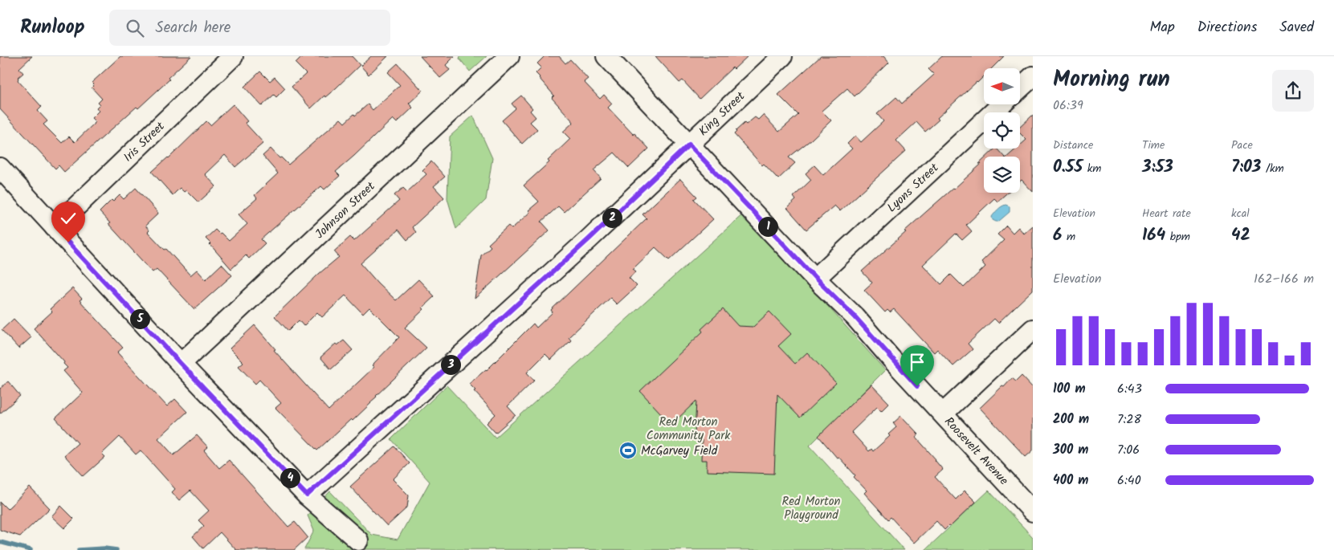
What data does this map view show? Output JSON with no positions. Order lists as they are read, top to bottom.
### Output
{
  "streets": {
    "street": [
      "King Street",
      "Iris Street",
      "Lyons Street",
      "Johnson Street",
      "Roosevelt Avenue"
    ]
  },
  "crossings": [
    ["King Street", "Roosevelt Avenue"],
    ["Lyons Street", "Roosevelt Avenue"]
  ],
  "parks": ["Red Morton Community Park", "Red Morton Playground"],
  "places": {
    "sports": ["McGarvey Field"]
  },
  "north": "left",
  "page": {
    "header": "Runloop",
    "search": "Search here",
    "nav": ["Map", "Directions", "Saved"],
    "heading": ["Morning run", "06:39"],
    "stats": [
      ["Distance", "0.55 km"],
      ["Time", "3:53"],
      ["Pace", "7:03 /km"],
      ["Elevation", "6 m"],
      ["Heart rate", "164 bpm"],
      ["kcal", "42"]
    ],
    "pins": [
      "2",
      "1",
      "5",
      "3",
      "4"
    ],
    "chart": ["Elevation", "162–166 m"],
    "list": [
      {
        "name": "100 m",
        "note": "6:43"
      },
      {
        "name": "200 m",
        "note": "7:28"
      },
      {
        "name": "300 m",
        "note": "7:06"
      },
      {
        "name": "400 m",
        "note": "6:40"
      }
    ]
  }
}
